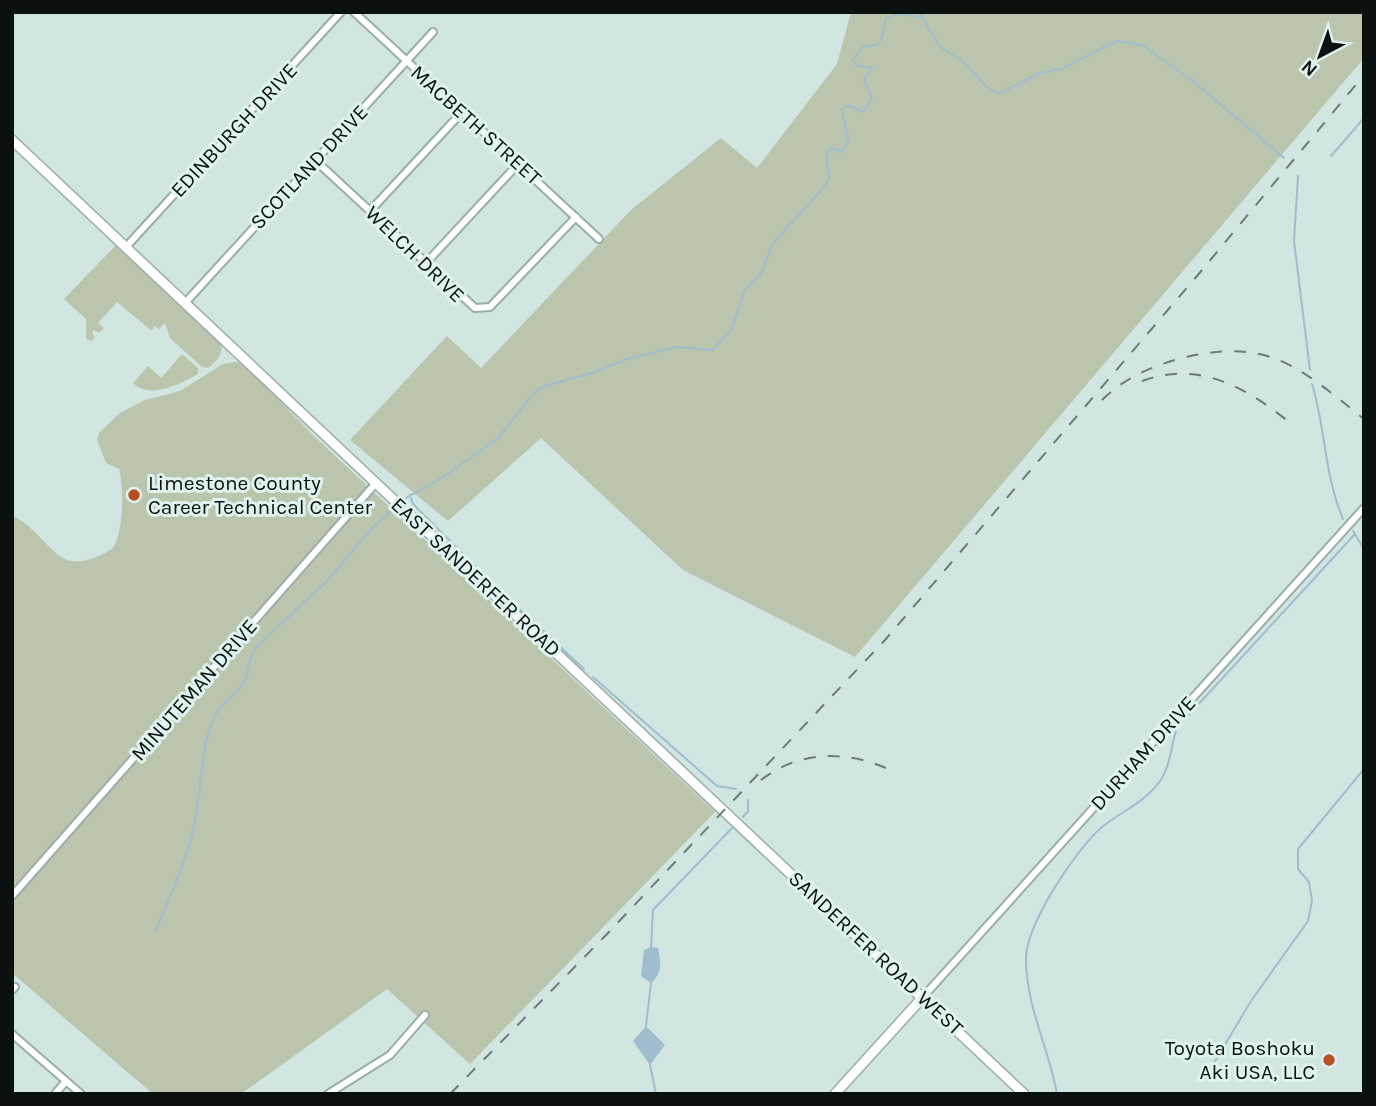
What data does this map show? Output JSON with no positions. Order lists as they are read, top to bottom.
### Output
{
  "streets": {
    "street": [
      "MACBETH STREET",
      "EDINBURGH DRIVE",
      "SCOTLAND DRIVE",
      "WELCH DRIVE",
      "EAST SANDERFER ROAD",
      "MINUTEMAN DRIVE",
      "DURHAM DRIVE",
      "SANDERFER ROAD WEST"
    ]
  },
  "crossings": [
    ["MACBETH STREET", "SCOTLAND DRIVE"],
    ["MACBETH STREET", "WELCH DRIVE"],
    ["EDINBURGH DRIVE", "EAST SANDERFER ROAD"],
    ["SCOTLAND DRIVE", "WELCH DRIVE"],
    ["SCOTLAND DRIVE", "EAST SANDERFER ROAD"],
    ["EAST SANDERFER ROAD", "MINUTEMAN DRIVE"],
    ["EAST SANDERFER ROAD", "SANDERFER ROAD WEST"],
    ["DURHAM DRIVE", "SANDERFER ROAD WEST"]
  ],
  "places": ["Limestone County Career Technical Center", "Toyota Boshoku Aki USA, LLC"],
  "north": "bottom left"
}
